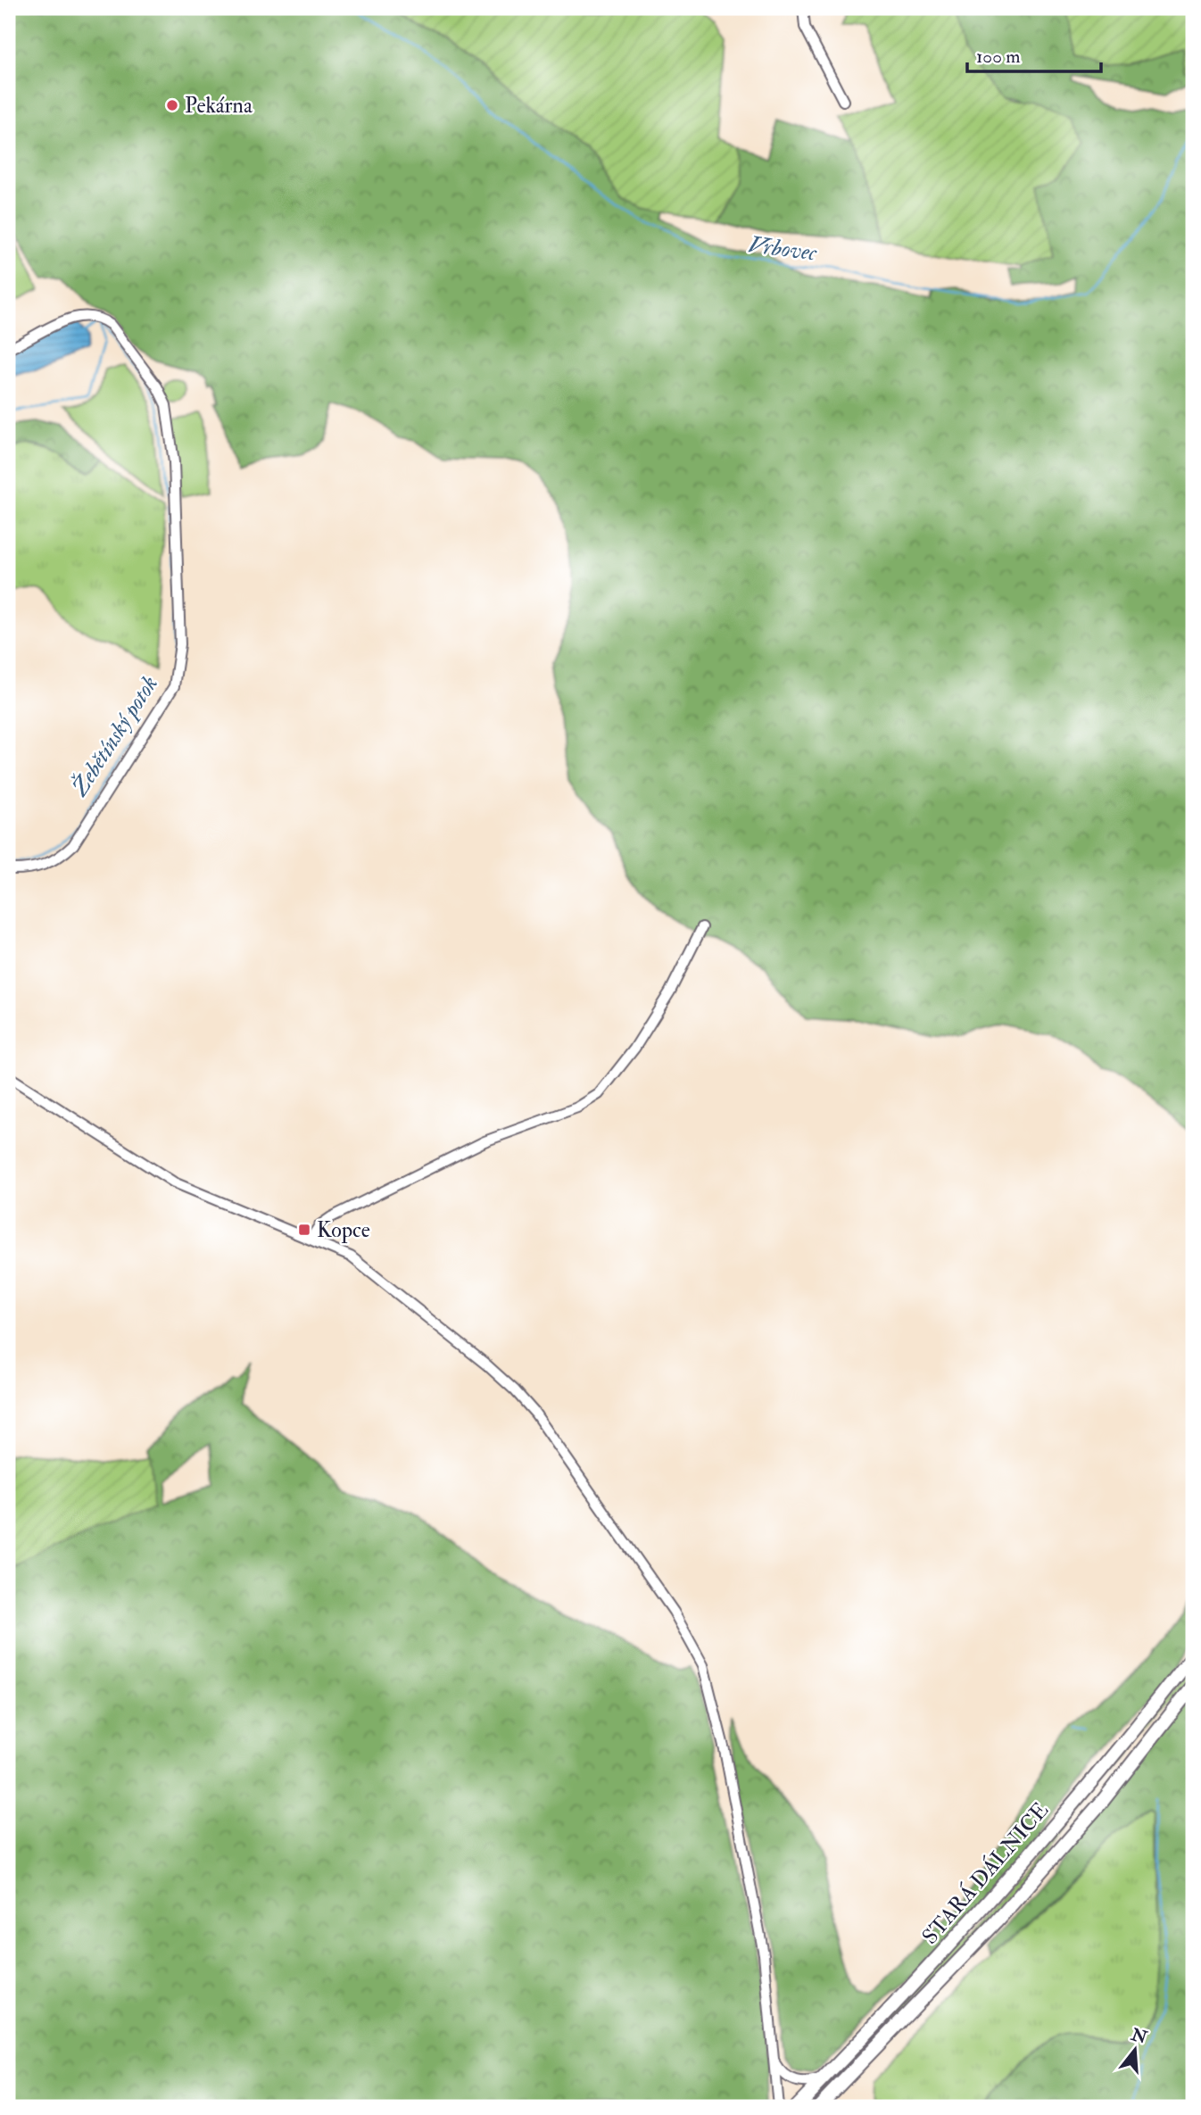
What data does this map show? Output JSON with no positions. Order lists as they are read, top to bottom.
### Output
{
  "streets": {
    "main road": ["STARÁ DÁLNICE"]
  },
  "water": ["Vrbovec", "Žebětínský potok"],
  "places": {
    "other": ["Pekárna"],
    "transit": ["Kopce"]
  },
  "scale_bar": "100 m",
  "north": "top"
}
